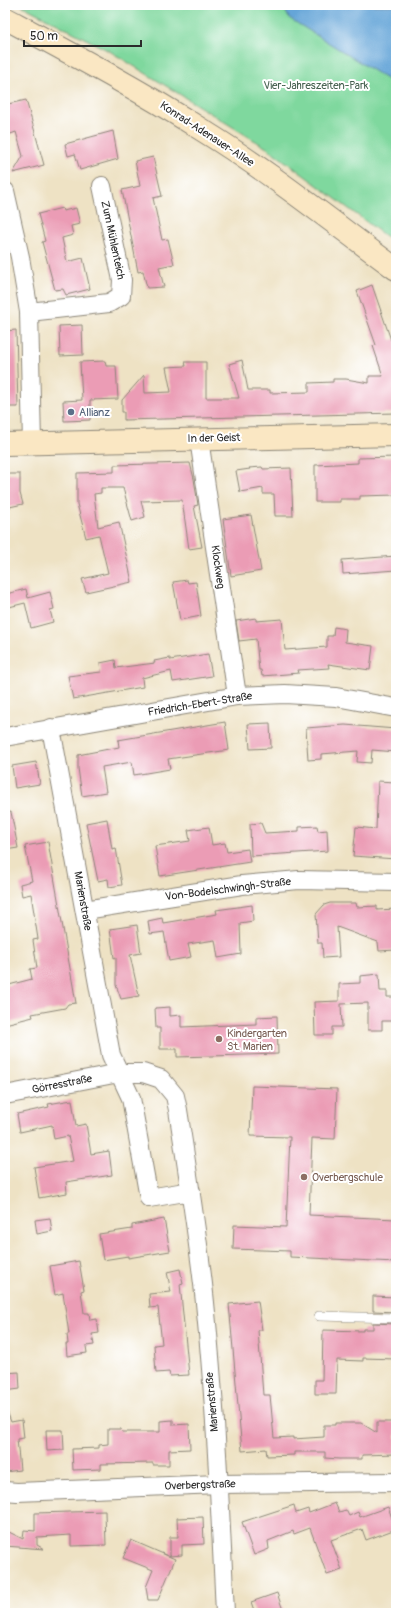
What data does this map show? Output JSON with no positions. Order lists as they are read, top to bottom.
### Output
{
  "streets": {
    "main road": ["Konrad-Adenauer-Allee", "In der Geist"],
    "street": [
      "Zum Mühlenteich",
      "Klockweg",
      "Friedrich-Ebert-Straße",
      "Von-Bodelschwingh-Straße",
      "Marienstraße",
      "Görresstraße",
      "Overbergstraße"
    ]
  },
  "crossings": [
    ["In der Geist", "Klockweg"],
    ["Klockweg", "Friedrich-Ebert-Straße"],
    ["Friedrich-Ebert-Straße", "Marienstraße"],
    ["Von-Bodelschwingh-Straße", "Marienstraße"],
    ["Marienstraße", "Görresstraße"],
    ["Marienstraße", "Overbergstraße"]
  ],
  "parks": ["Vier-Jahreszeiten-Park"],
  "places": ["Allianz", "Kindergarten St. Marien", "Overbergschule"],
  "scale_bar": "50 m"
}
